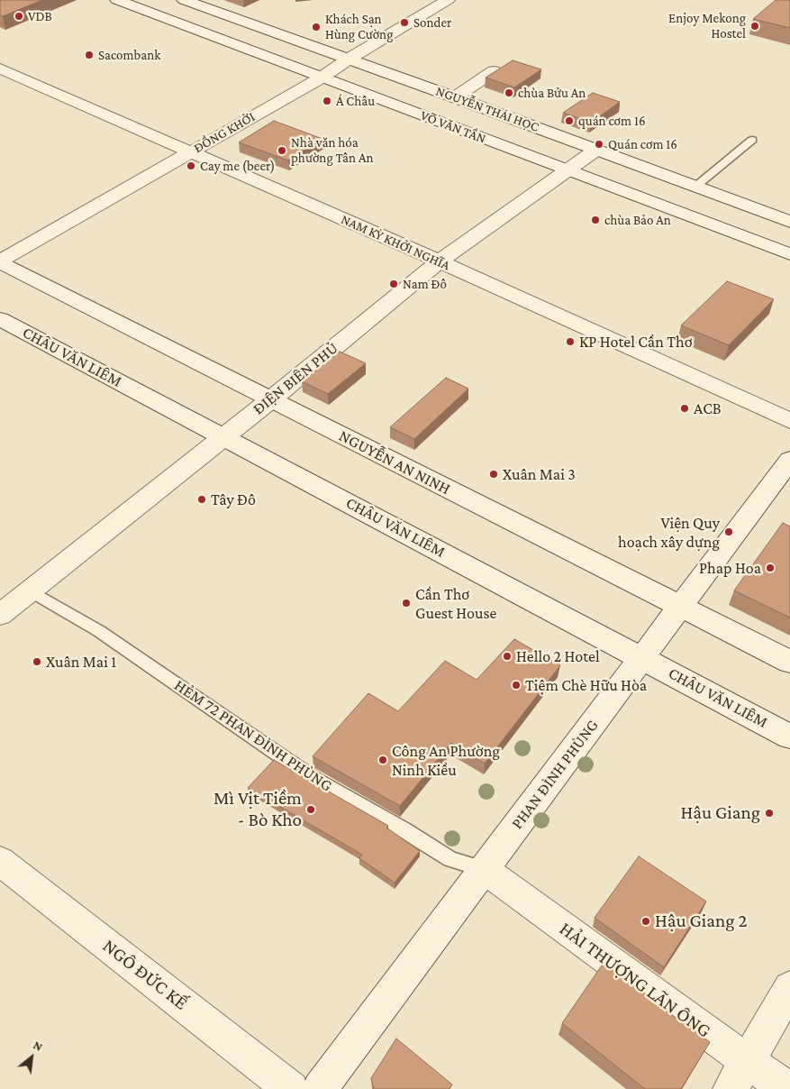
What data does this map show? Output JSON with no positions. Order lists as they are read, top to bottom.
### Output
{
  "streets": {
    "street": [
      "NGUYỄN THÁI HỌC",
      "VÕ VĂN TẦN",
      "ĐỒNG KHỞI",
      "NAM KỲ KHỞI NGHĨA",
      "CHÂU VĂN LIÊM",
      "ĐIỆN BIÊN PHỦ",
      "NGUYỄN AN NINH",
      "PHAN ĐÌNH PHÙNG",
      "NGÔ ĐỨC KẾ",
      "HẢI THƯỢNG LÃN ÔNG"
    ],
    "lane": ["HẺM 72 PHAN ĐÌNH PHÙNG"]
  },
  "crossings": [
    ["NGUYỄN THÁI HỌC", "ĐỒNG KHỞI"],
    ["NGUYỄN THÁI HỌC", "ĐIỆN BIÊN PHỦ"],
    ["VÕ VĂN TẦN", "ĐỒNG KHỞI"],
    ["VÕ VĂN TẦN", "ĐIỆN BIÊN PHỦ"],
    ["ĐỒNG KHỞI", "NAM KỲ KHỞI NGHĨA"],
    ["ĐỒNG KHỞI", "NGUYỄN AN NINH"],
    ["NAM KỲ KHỞI NGHĨA", "ĐIỆN BIÊN PHỦ"],
    ["CHÂU VĂN LIÊM", "ĐIỆN BIÊN PHỦ"],
    ["CHÂU VĂN LIÊM", "PHAN ĐÌNH PHÙNG"],
    ["ĐIỆN BIÊN PHỦ", "NGUYỄN AN NINH"],
    ["ĐIỆN BIÊN PHỦ", "HẺM 72 PHAN ĐÌNH PHÙNG"],
    ["NGUYỄN AN NINH", "PHAN ĐÌNH PHÙNG"],
    ["HẺM 72 PHAN ĐÌNH PHÙNG", "PHAN ĐÌNH PHÙNG"],
    ["HẺM 72 PHAN ĐÌNH PHÙNG", "HẢI THƯỢNG LÃN ÔNG"],
    ["PHAN ĐÌNH PHÙNG", "HẢI THƯỢNG LÃN ÔNG"]
  ],
  "places": [
    "VDB",
    "Sonder",
    "Enjoy Mekong Hostel",
    "Khách Sạn Hùng Cường",
    "Sacombank",
    "chùa Bửu An",
    "Á Châu",
    "quán cơm 16",
    "Quán cơm 16",
    "Nhà văn hóa phường Tân An",
    "Cay me (beer)",
    "chùa Bảo An",
    "Nam Đô",
    "KP Hotel Cần Thơ",
    "ACB",
    "Xuân Mai 3",
    "Tây Đô",
    "Viện Quy hoạch xây dựng",
    "Phap Hoa",
    "Cần Thơ Guest House",
    "Hello 2 Hotel",
    "Xuân Mai 1",
    "Tiệm Chè Hữu Hòa",
    "Công An Phường Ninh Kiều",
    "Mì Vịt Tiềm - Bò Kho",
    "Hậu Giang",
    "Hậu Giang 2"
  ],
  "north": "top right"
}
